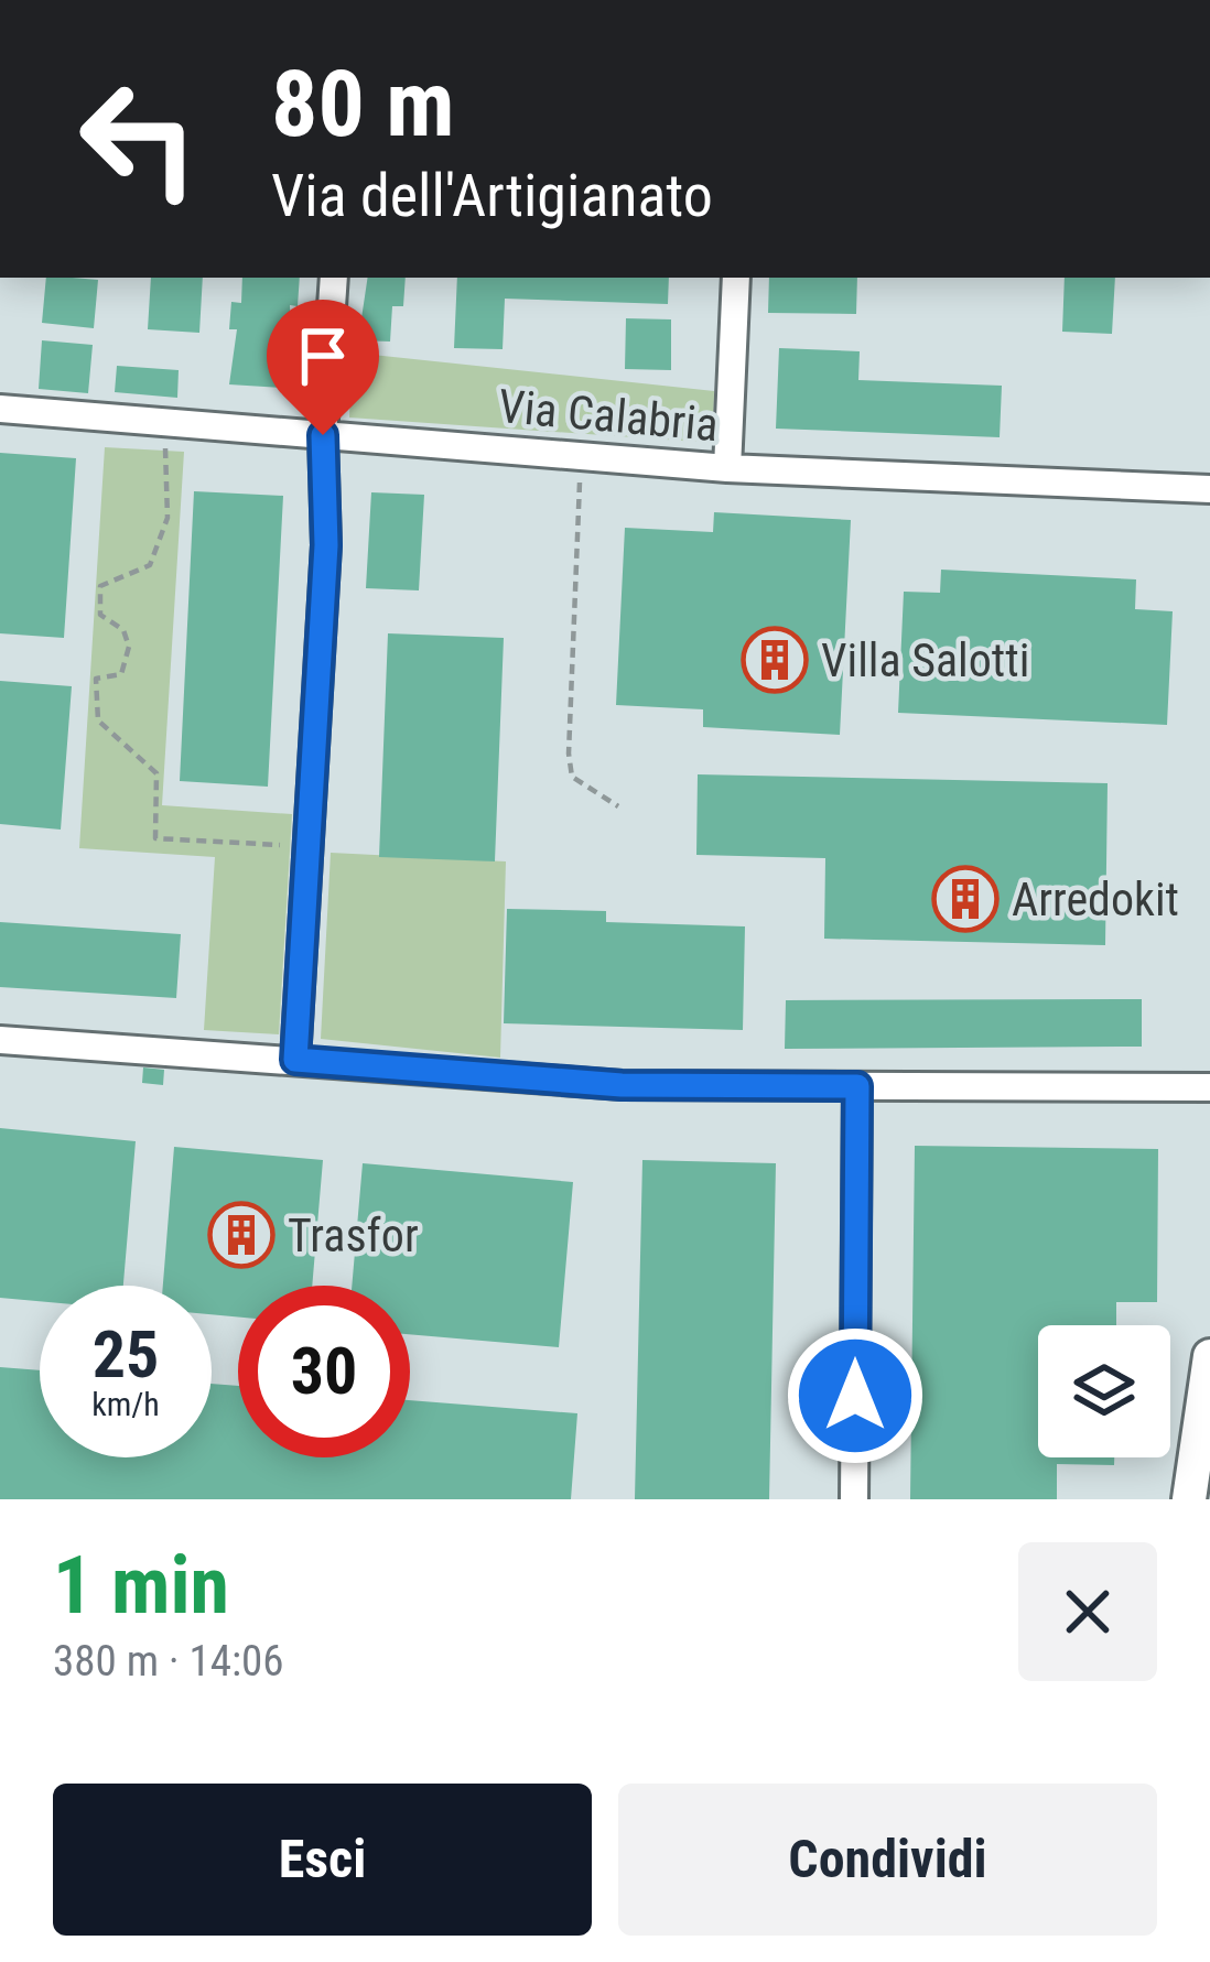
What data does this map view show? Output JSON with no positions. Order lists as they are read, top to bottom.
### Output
{
  "streets": {
    "street": ["Via Calabria"]
  },
  "places": {
    "building": ["Villa Salotti", "Arredokit", "Trasfor"]
  },
  "page": {
    "turn": ["80 m", "Via dell'Artigianato"],
    "speed": "25 km/h",
    "limit": "30",
    "heading": ["1 min", "380 m · 14:06"],
    "buttons": ["Esci", "Condividi"]
  }
}
